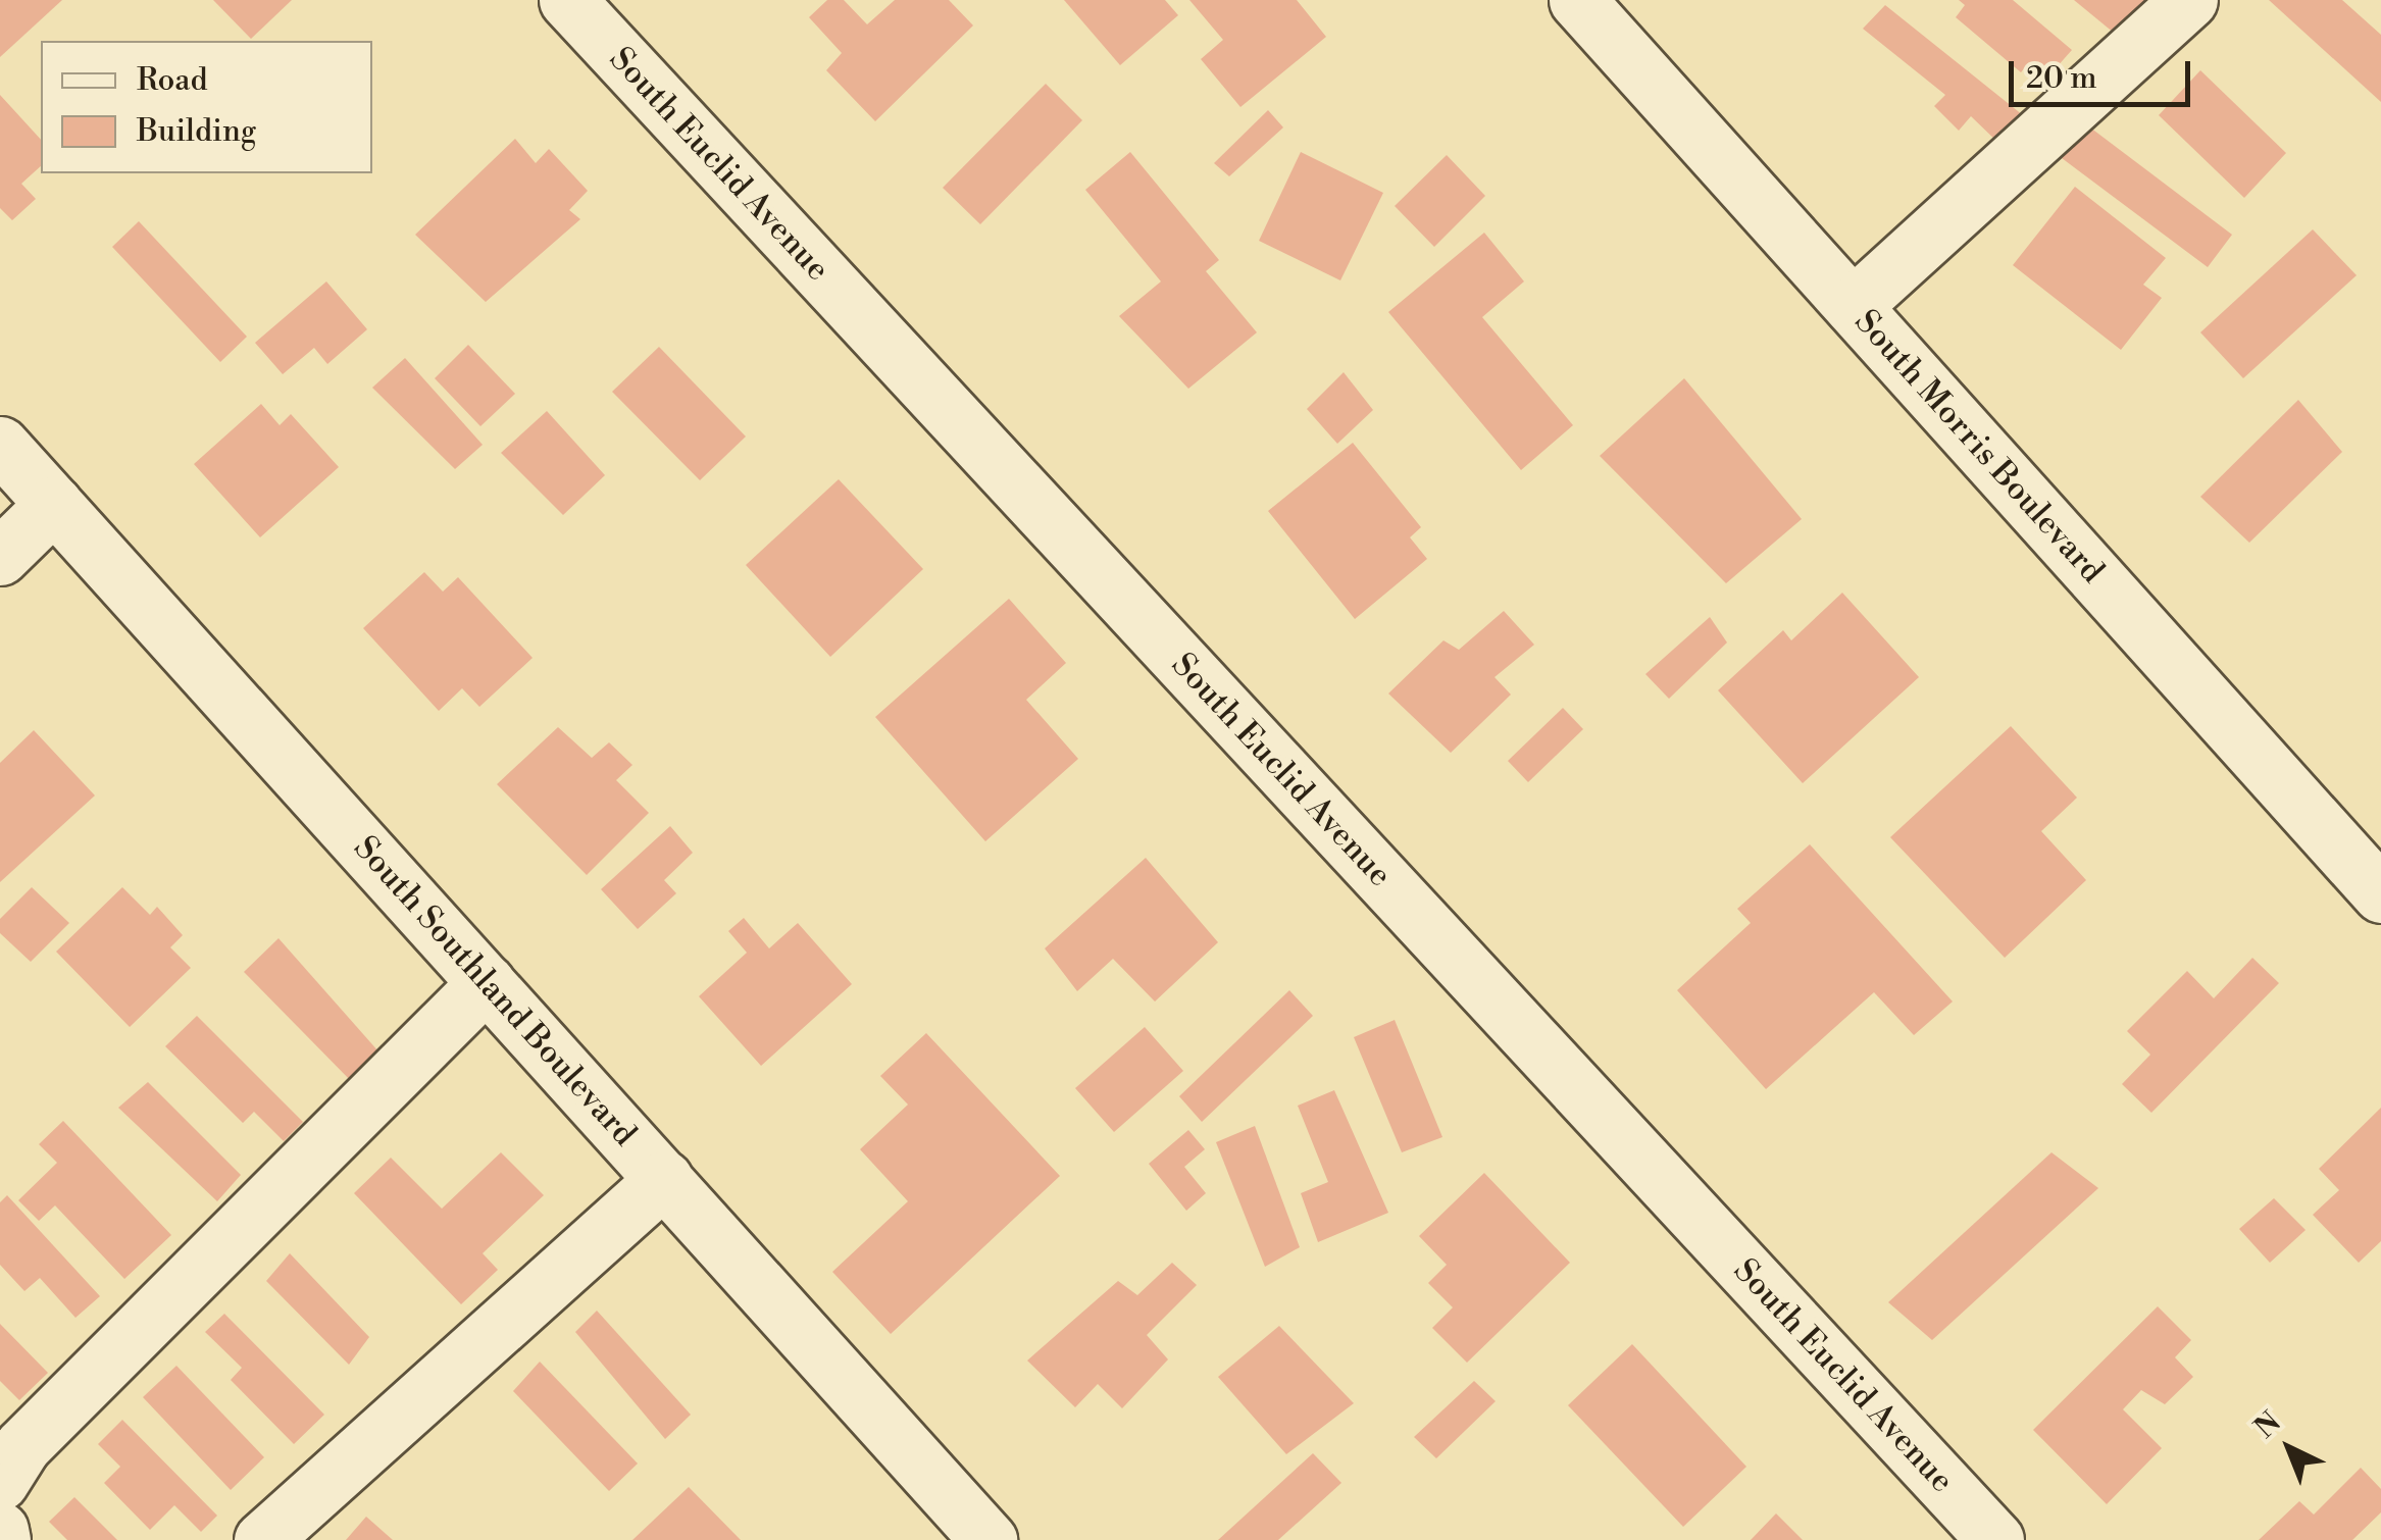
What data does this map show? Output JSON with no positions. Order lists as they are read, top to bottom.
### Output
{
  "streets": {
    "street": ["South Euclid Avenue", "South Morris Boulevard", "South Southland Boulevard"]
  },
  "legend": ["Road", "Building"],
  "scale_bar": "20 m",
  "north": "top left"
}
